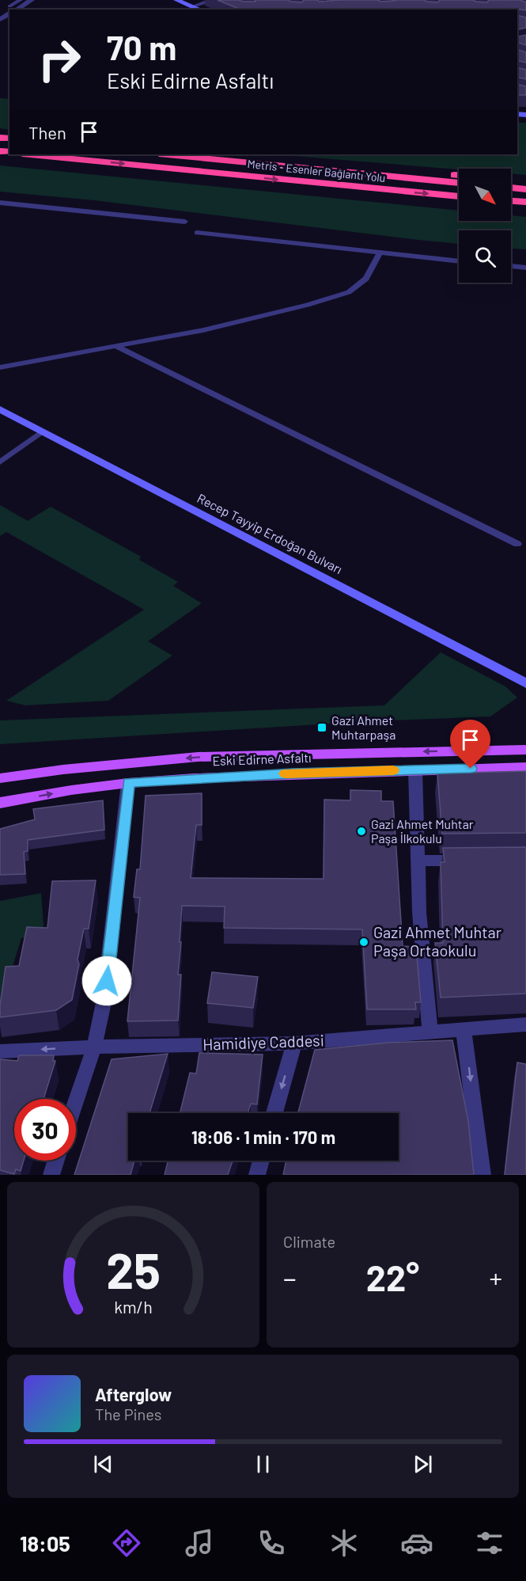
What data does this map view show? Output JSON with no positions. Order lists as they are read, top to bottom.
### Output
{
  "streets": {
    "highway": ["Metris - Esenler Bağlantı Yolu"],
    "main road": ["Eski Edirne Asfaltı"],
    "street": ["Recep Tayyip Erdoğan Bulvarı", "Hamidiye Caddesi"]
  },
  "places": {
    "transit": ["Gazi Ahmet Muhtarpaşa"],
    "other": ["Gazi Ahmet Muhtar Paşa İlkokulu", "Gazi Ahmet Muhtar Paşa Ortaokulu"]
  },
  "north": "bottom right",
  "page": {
    "turn": ["70 m", "Eski Edirne Asfaltı"],
    "then": "Then",
    "limit": "30",
    "trip": "18:06 · 1 min · 170 m",
    "tile": "Climate",
    "heat": ["−", "22°", "+"],
    "song": ["Afterglow", "The Pines"],
    "tabs": "18:05",
    "gauge": ["25", "km/h"]
  }
}
